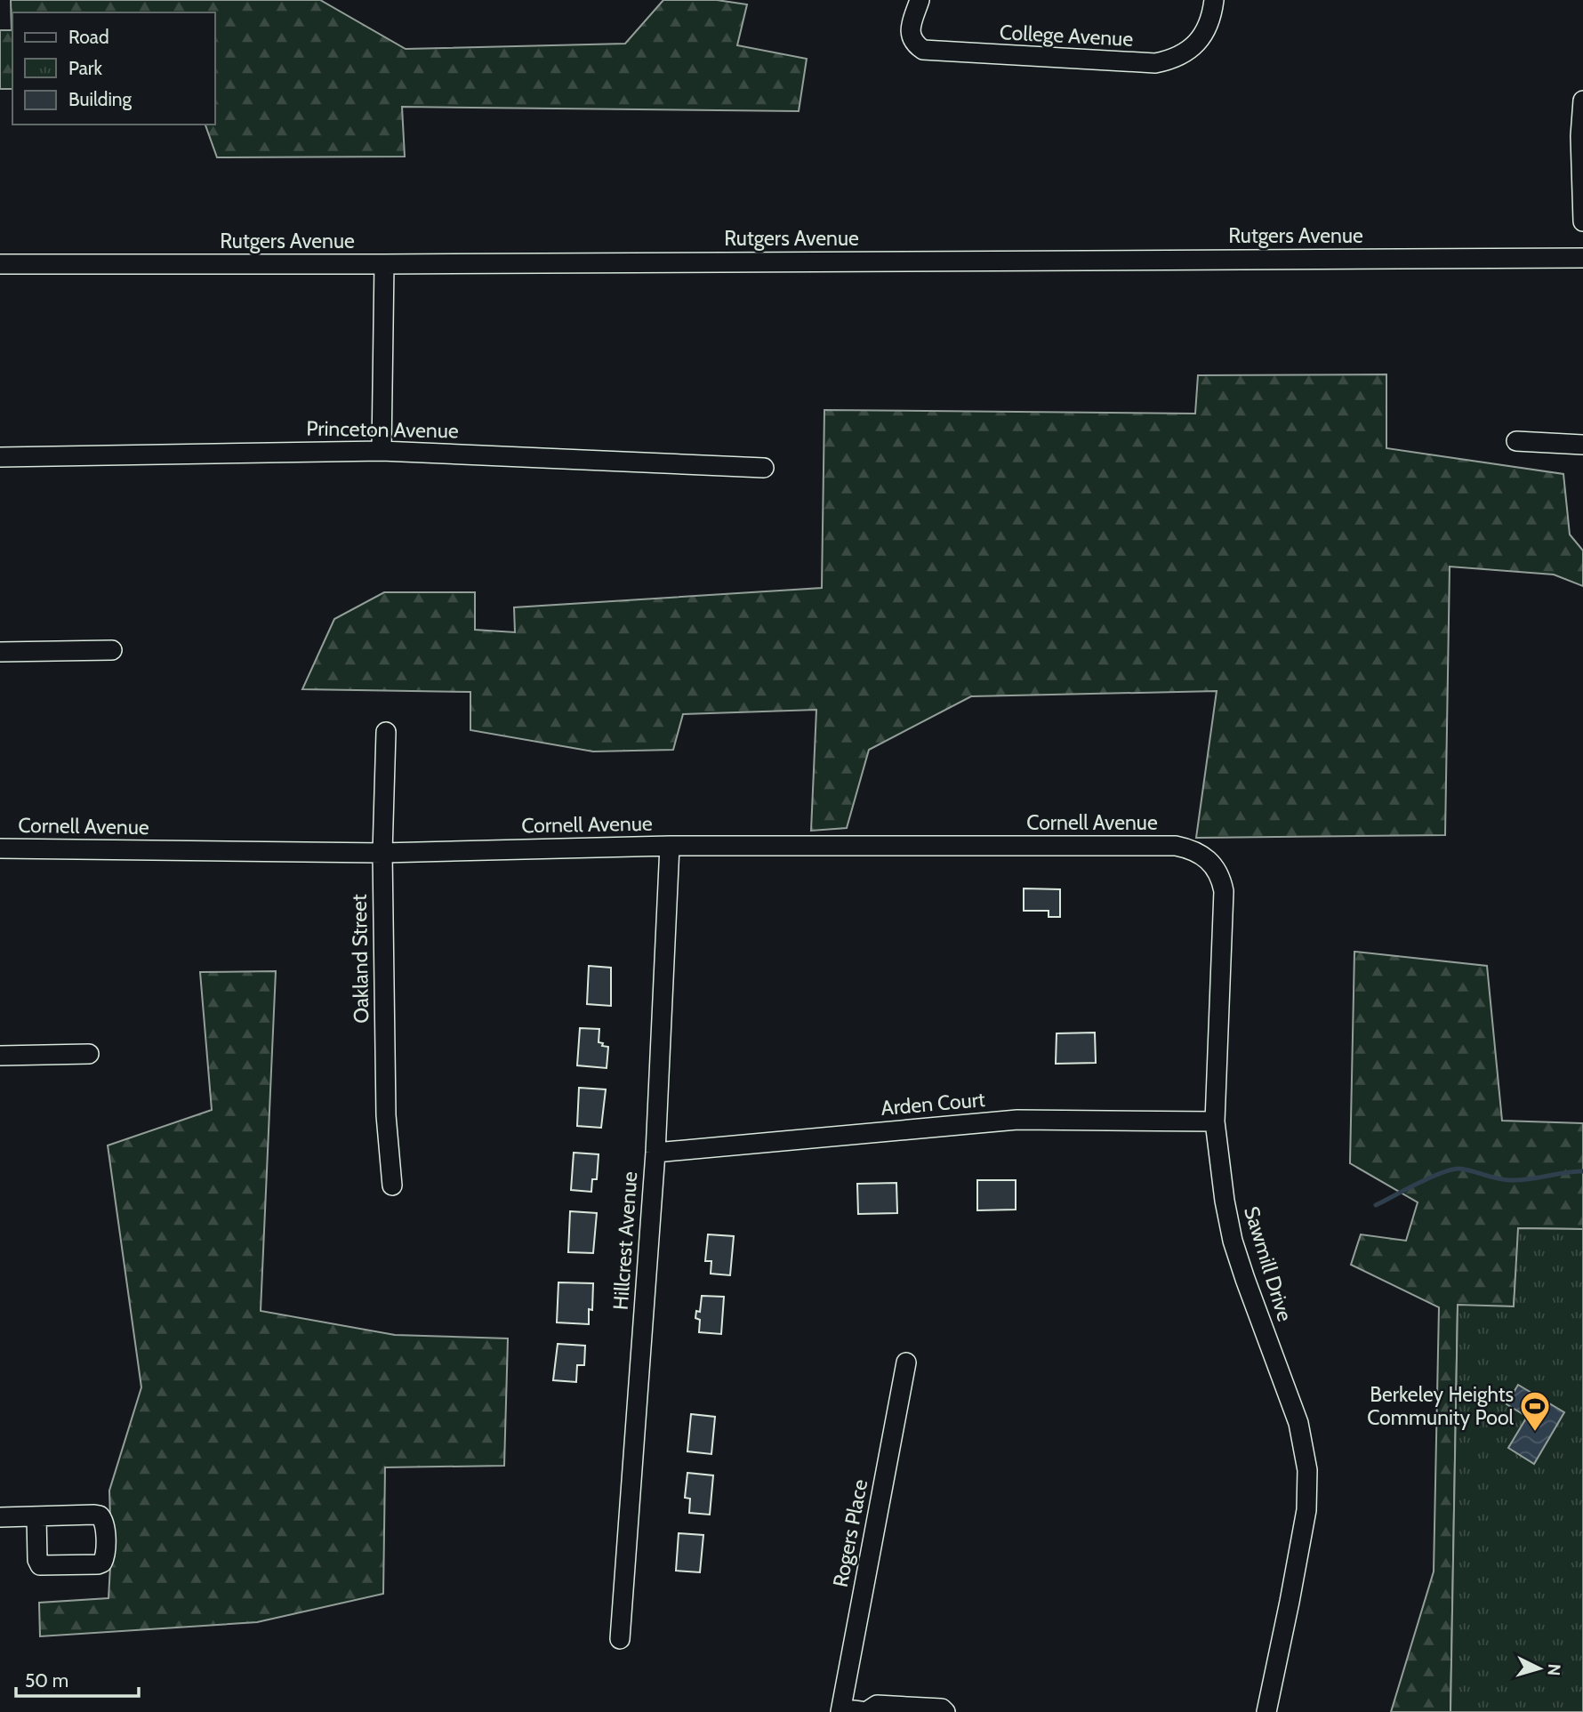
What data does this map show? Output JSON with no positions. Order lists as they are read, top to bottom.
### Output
{
  "streets": {
    "street": [
      "College Avenue",
      "Rutgers Avenue",
      "Princeton Avenue",
      "Cornell Avenue",
      "Oakland Street",
      "Arden Court",
      "Hillcrest Avenue",
      "Sawmill Drive",
      "Rogers Place"
    ]
  },
  "crossings": [
    ["Cornell Avenue", "Oakland Street"],
    ["Cornell Avenue", "Hillcrest Avenue"],
    ["Cornell Avenue", "Sawmill Drive"],
    ["Arden Court", "Hillcrest Avenue"],
    ["Arden Court", "Sawmill Drive"]
  ],
  "places": {
    "sports": ["Berkeley Heights Community Pool"]
  },
  "legend": ["Road", "Park", "Building"],
  "scale_bar": "50 m",
  "north": "right"
}
